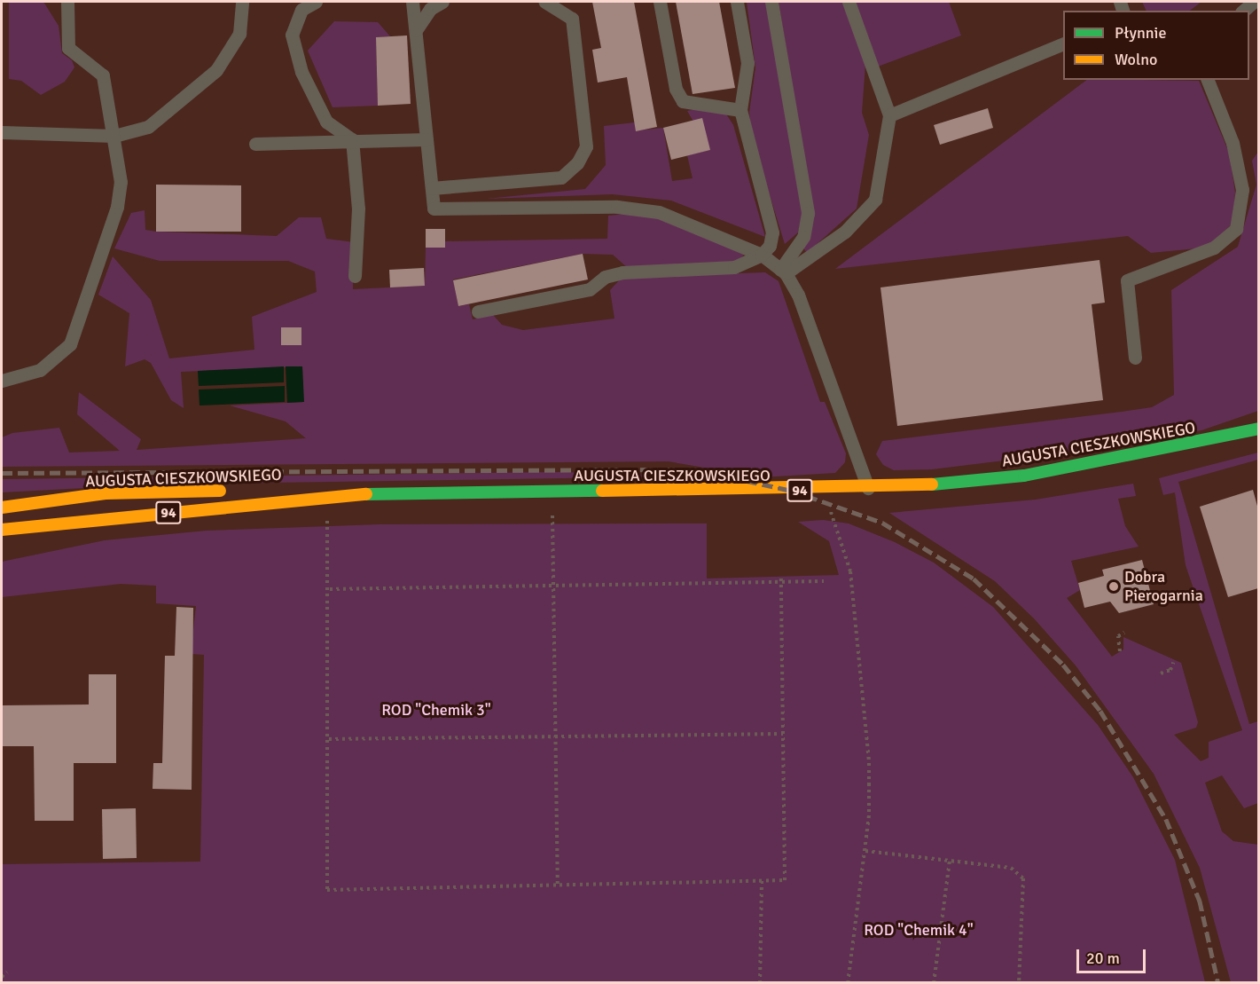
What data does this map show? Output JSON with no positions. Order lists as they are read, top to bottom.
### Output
{
  "streets": {
    "main road": ["AUGUSTA CIESZKOWSKIEGO", "94"]
  },
  "parks": ["ROD \"Chemik 3\"", "ROD \"Chemik 4\""],
  "places": ["Dobra Pierogarnia"],
  "legend": ["Płynnie", "Wolno"],
  "scale_bar": "20 m"
}
